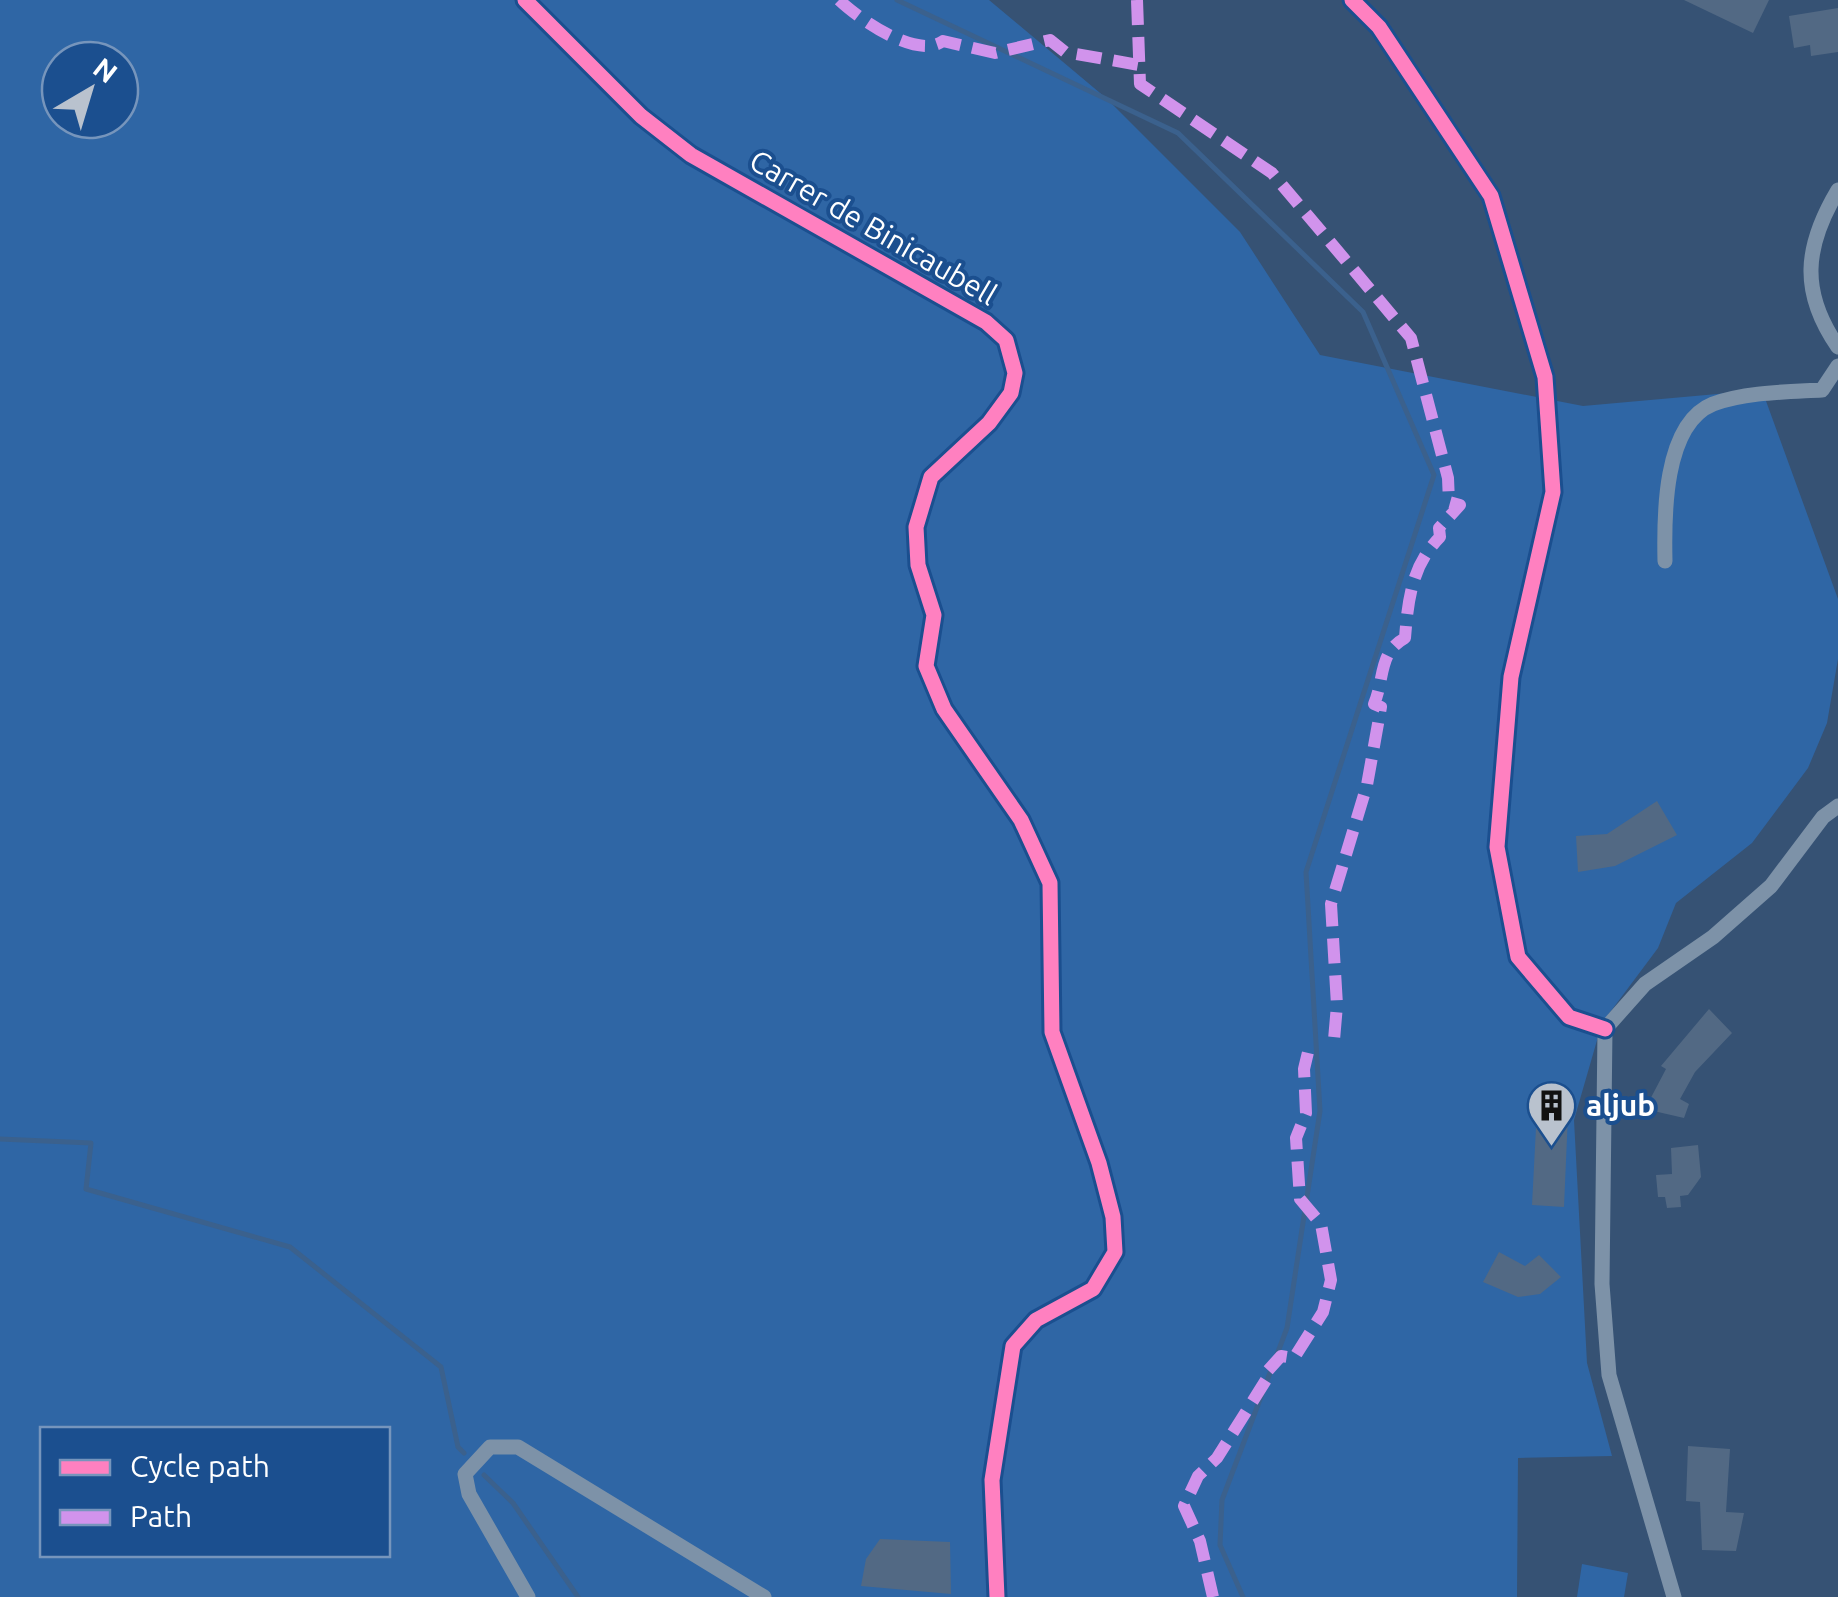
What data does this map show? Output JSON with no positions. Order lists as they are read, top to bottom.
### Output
{
  "streets": {
    "street": ["Carrer de Binicaubell"]
  },
  "places": {
    "building": ["aljub"]
  },
  "legend": ["Cycle path", "Path"],
  "north": "top right"
}
